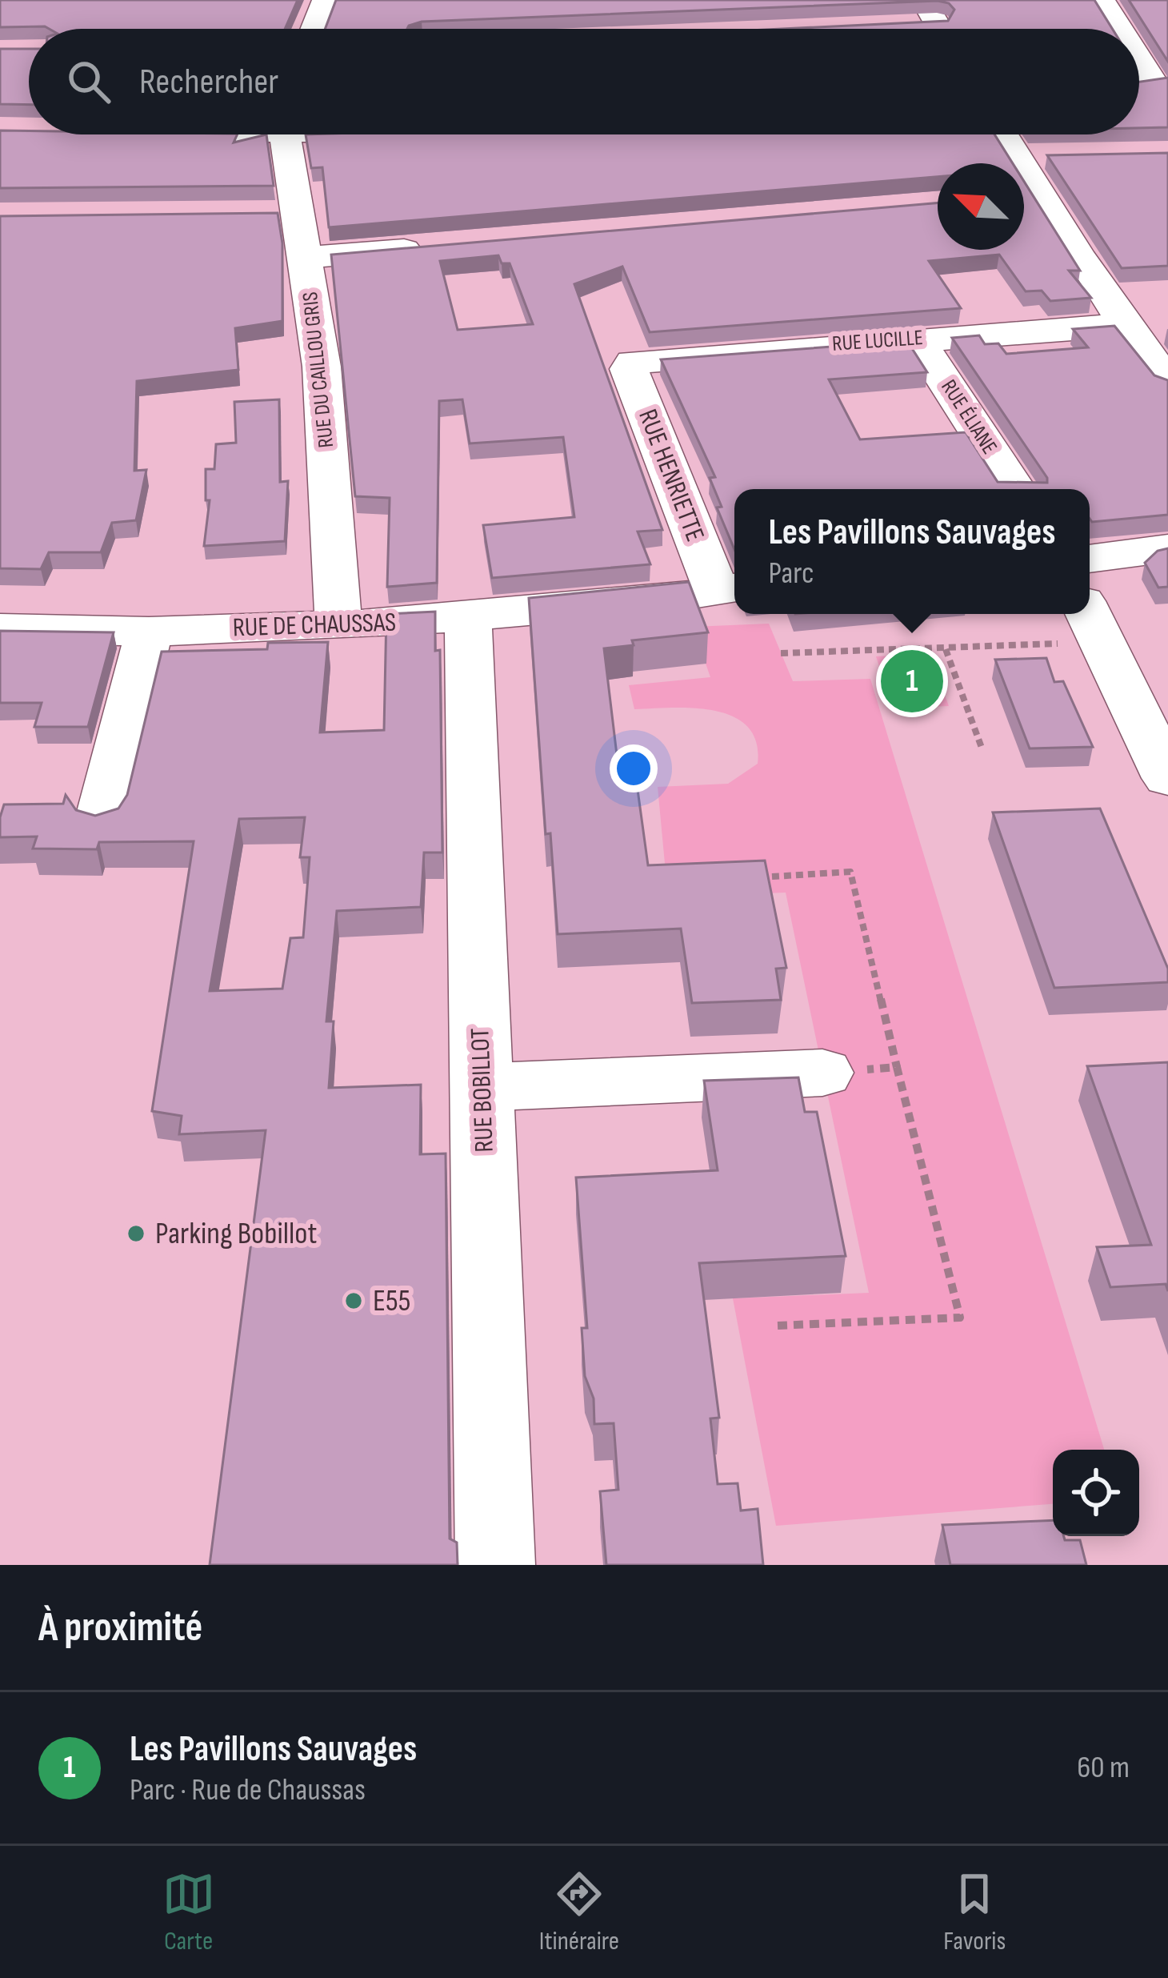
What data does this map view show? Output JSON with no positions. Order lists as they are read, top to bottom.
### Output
{
  "streets": {
    "street": [
      "RUE LUCILLE",
      "RUE DU CAILLOU GRIS",
      "RUE ÉLIANE",
      "RUE HENRIETTE",
      "RUE DE CHAUSSAS",
      "RUE BOBILLOT"
    ]
  },
  "crossings": [
    ["RUE LUCILLE", "RUE ÉLIANE"],
    ["RUE LUCILLE", "RUE HENRIETTE"],
    ["RUE DU CAILLOU GRIS", "RUE DE CHAUSSAS"],
    ["RUE HENRIETTE", "RUE DE CHAUSSAS"],
    ["RUE DE CHAUSSAS", "RUE BOBILLOT"]
  ],
  "places": ["Parking Bobillot", "E55"],
  "north": "top left",
  "page": {
    "search": "Rechercher",
    "popup": ["Les Pavillons Sauvages", "Parc"],
    "pins": "1",
    "heading": "À proximité",
    "list": [
      {
        "mark": "1",
        "name": "Les Pavillons Sauvages",
        "note": "Parc · Rue de Chaussas",
        "value": "60 m"
      }
    ],
    "nav": ["Carte", "Itinéraire", "Favoris"]
  }
}
